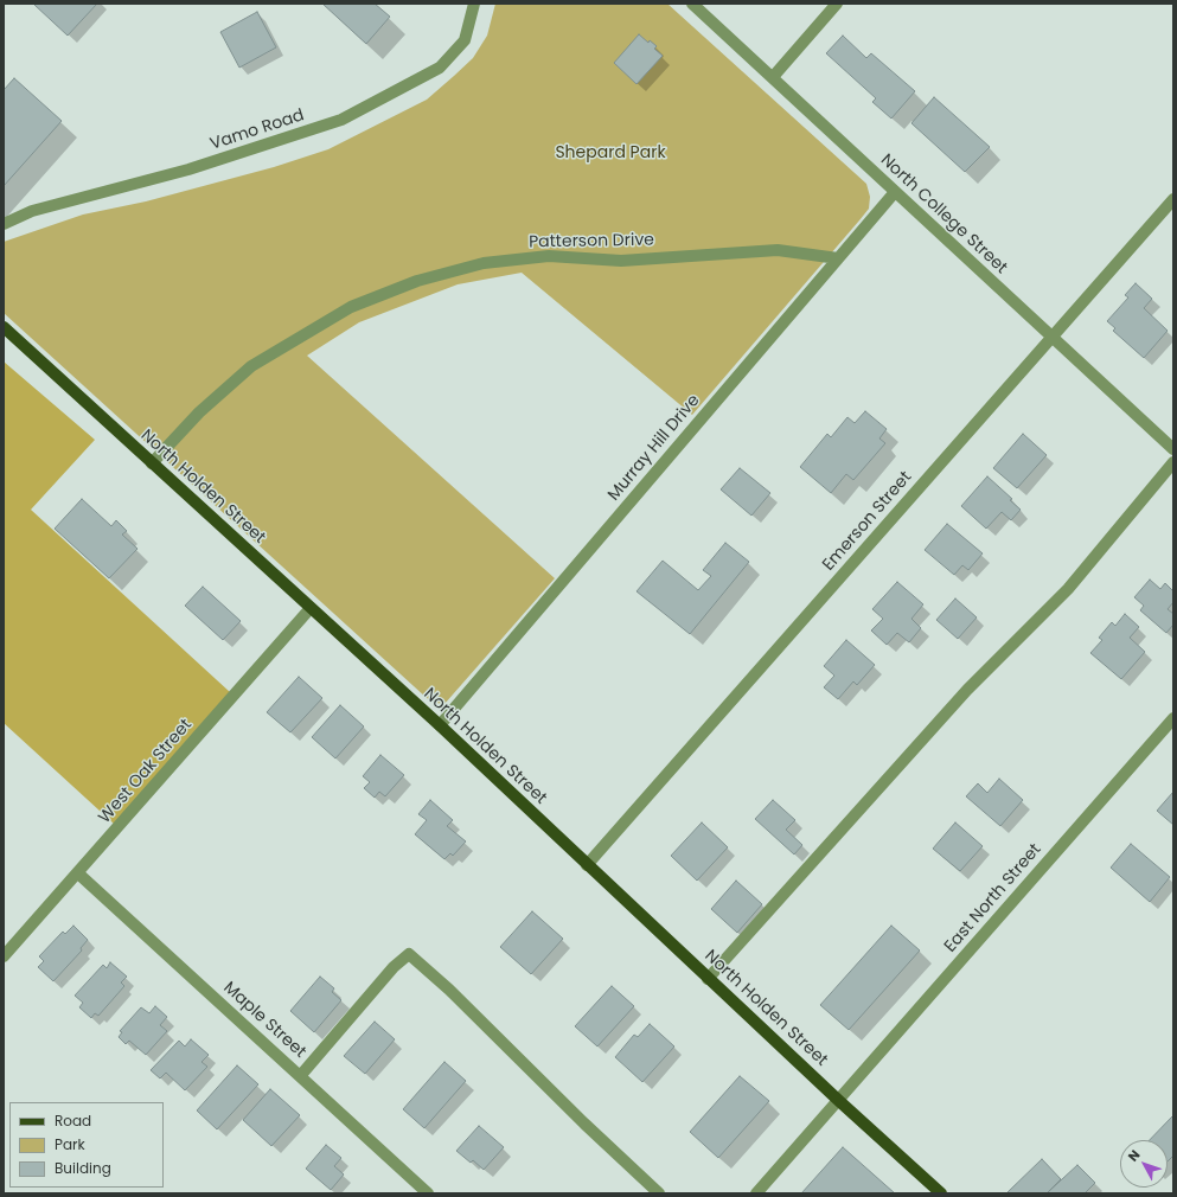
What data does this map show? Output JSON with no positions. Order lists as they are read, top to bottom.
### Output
{
  "streets": {
    "main road": ["North Holden Street"],
    "street": [
      "Vamo Road",
      "North College Street",
      "Patterson Drive",
      "Murray Hill Drive",
      "Emerson Street",
      "West Oak Street",
      "East North Street",
      "Maple Street"
    ]
  },
  "crossings": [
    ["North College Street", "Murray Hill Drive"],
    ["North College Street", "Emerson Street"],
    ["Patterson Drive", "Murray Hill Drive"],
    ["Patterson Drive", "North Holden Street"],
    ["Murray Hill Drive", "North Holden Street"],
    ["North Holden Street", "Emerson Street"],
    ["North Holden Street", "West Oak Street"],
    ["North Holden Street", "East North Street"],
    ["West Oak Street", "Maple Street"]
  ],
  "parks": ["Shepard Park"],
  "legend": ["Road", "Park", "Building"],
  "north": "top left"
}
